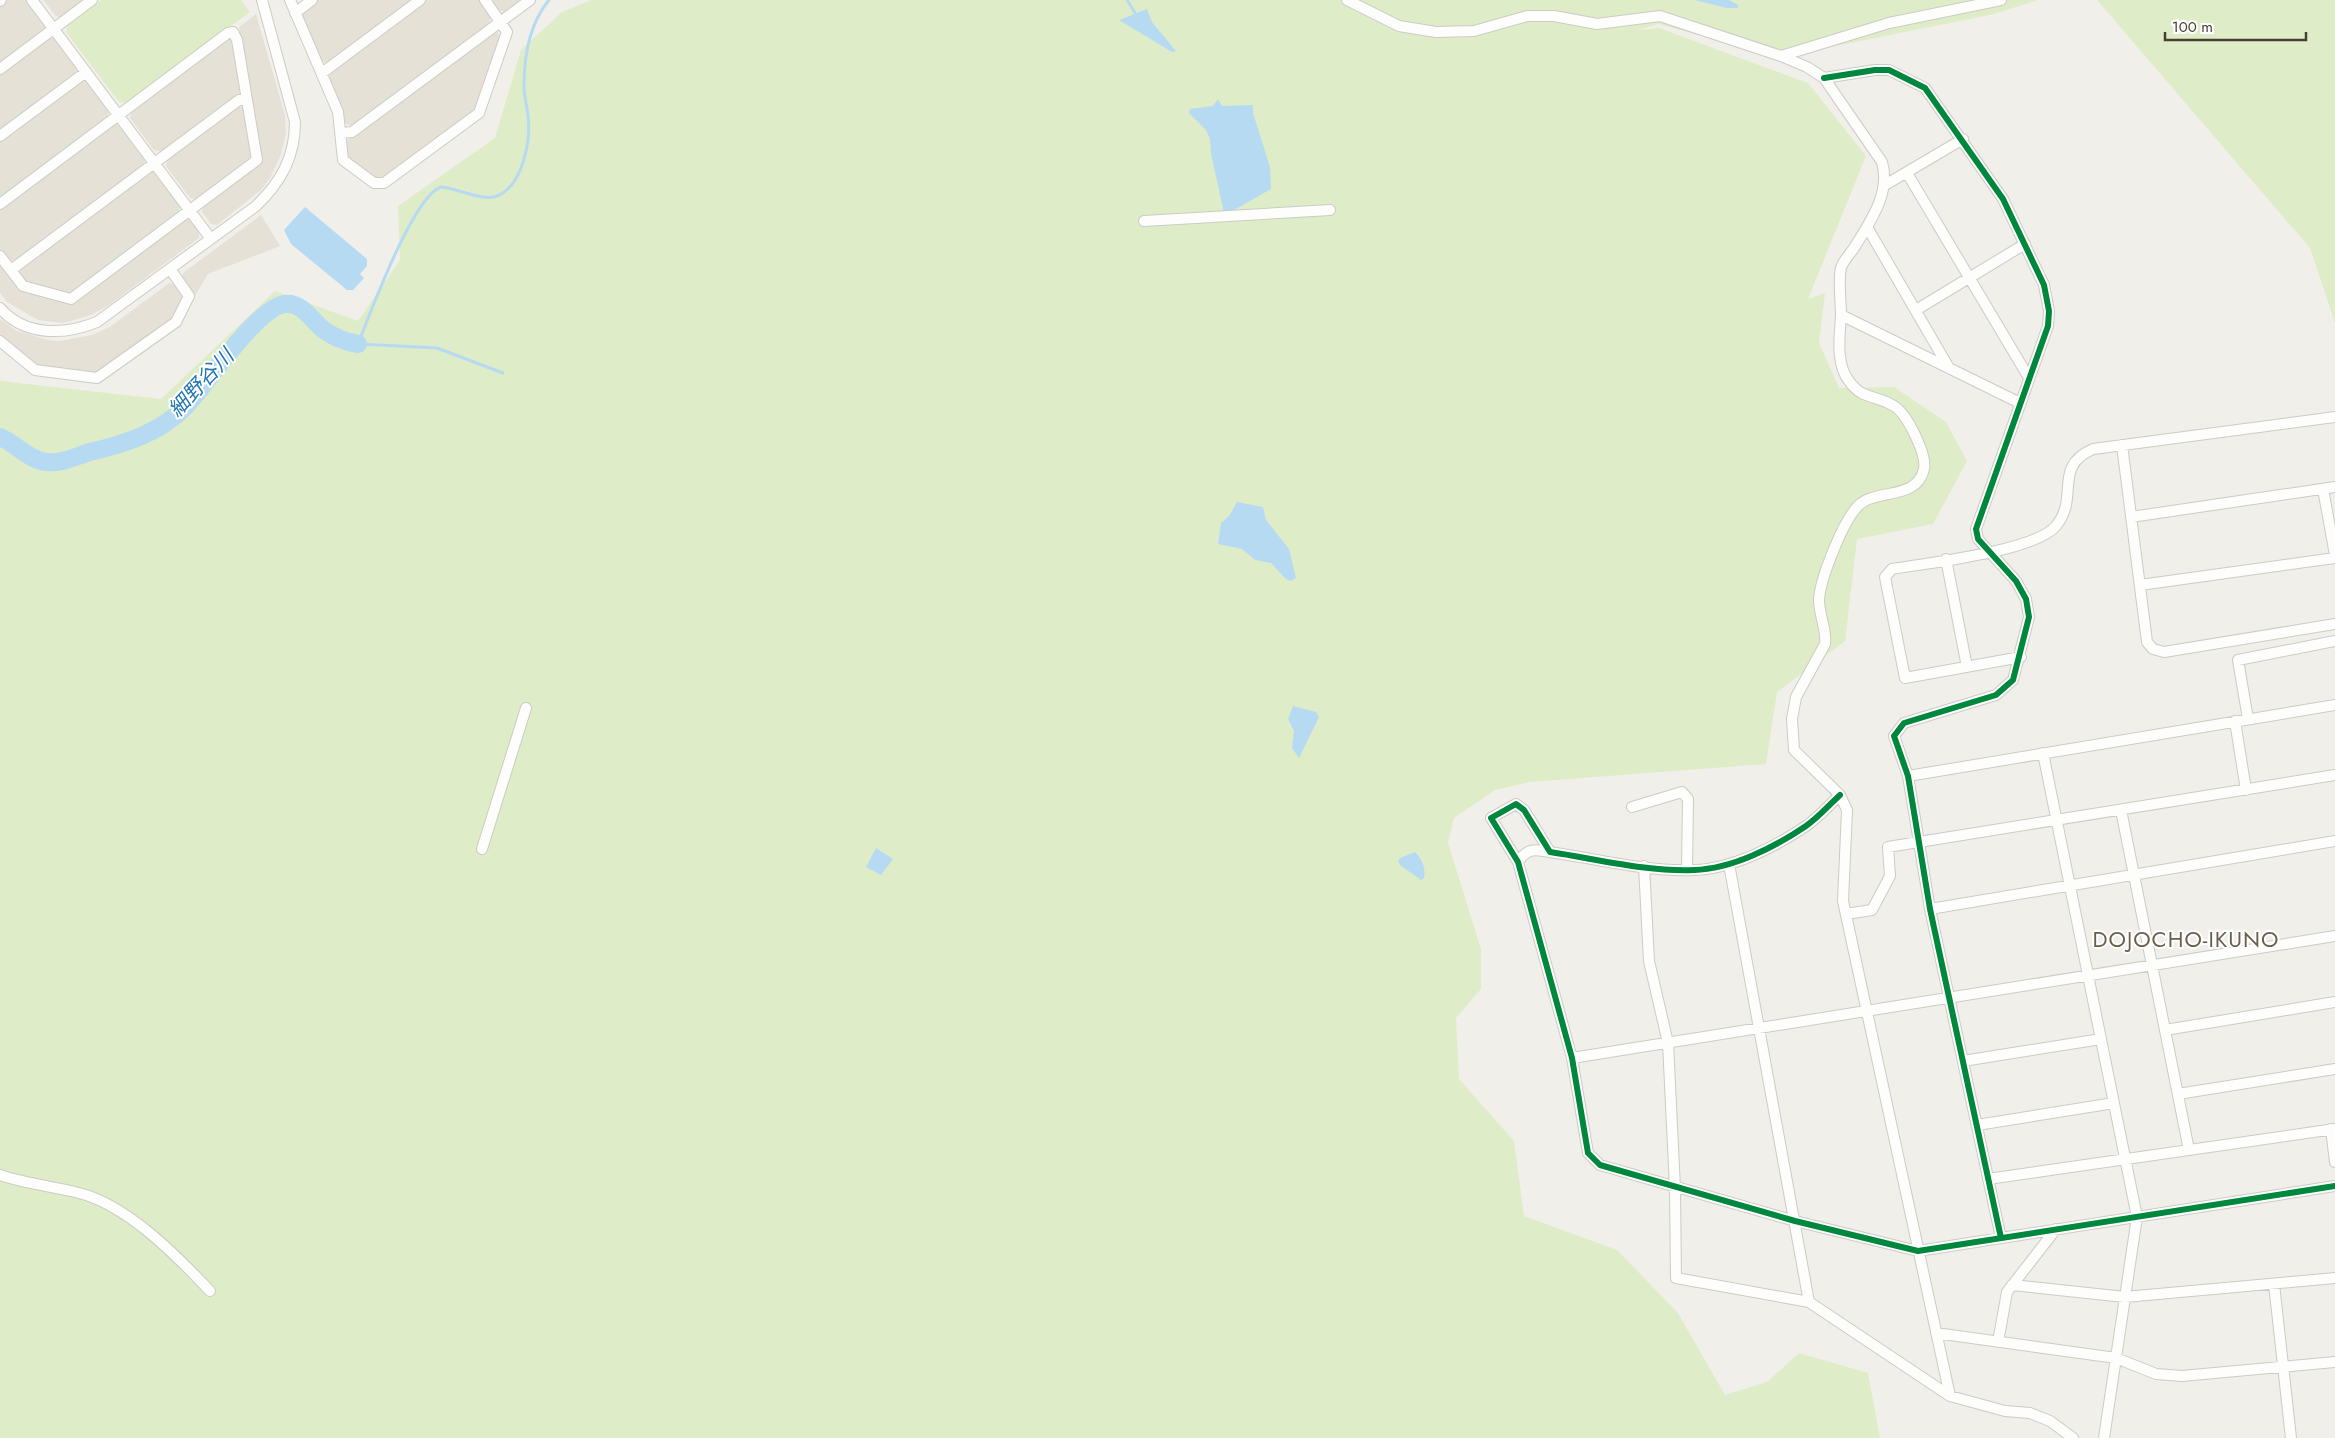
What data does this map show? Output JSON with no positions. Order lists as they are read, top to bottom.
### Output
{
  "districts": ["DOJOCHO-IKUNO"],
  "water": ["細野谷川"],
  "scale_bar": "100 m"
}
